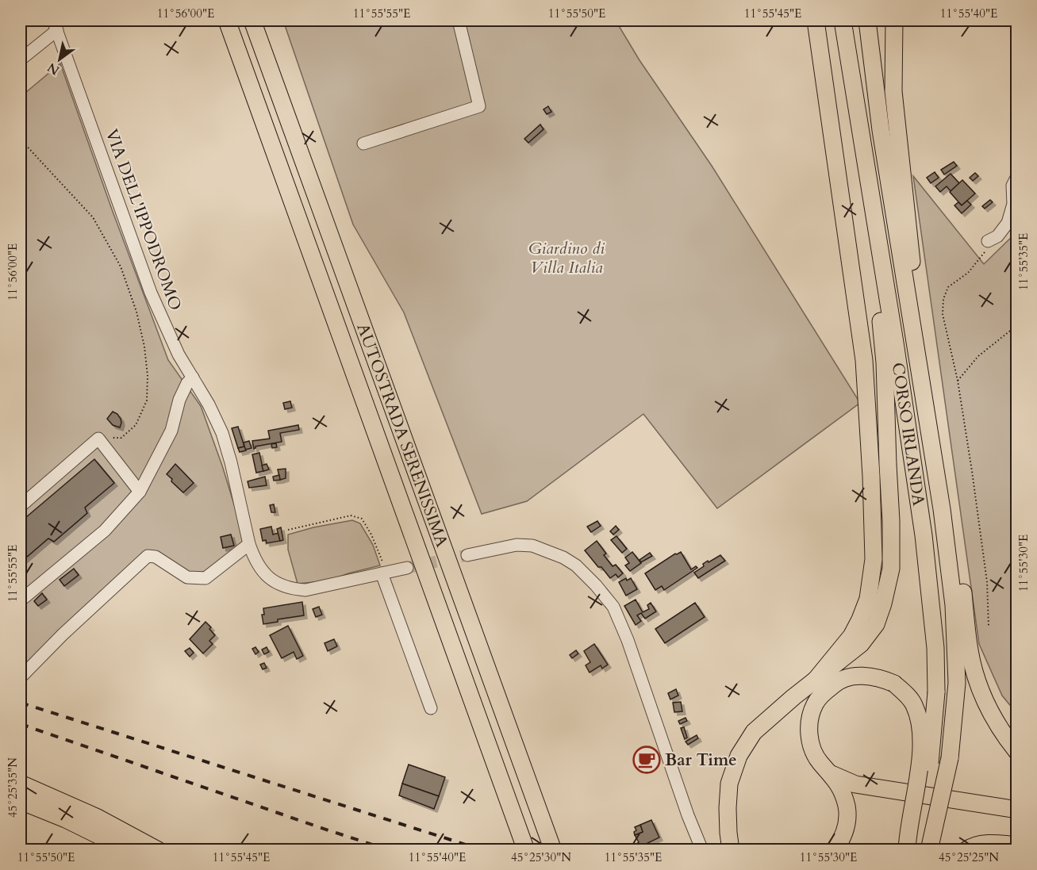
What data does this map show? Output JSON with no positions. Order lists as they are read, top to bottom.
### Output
{
  "streets": {
    "highway": ["CORSO IRLANDA", "AUTOSTRADA SERENISSIMA"],
    "street": ["VIA DELL'IPPODROMO"]
  },
  "parks": ["Giardino di Villa Italia"],
  "places": {
    "cafe": ["Bar Time"]
  },
  "north": "bottom left",
  "coordinates": [
    "11°56'00\"E",
    "11°55'55\"E",
    "11°55'50\"E",
    "11°55'45\"E",
    "11°55'40\"E",
    "11°55'35\"E",
    "11°55'30\"E",
    "45°25'35\"N",
    "45°25'30\"N",
    "45°25'25\"N"
  ]
}
